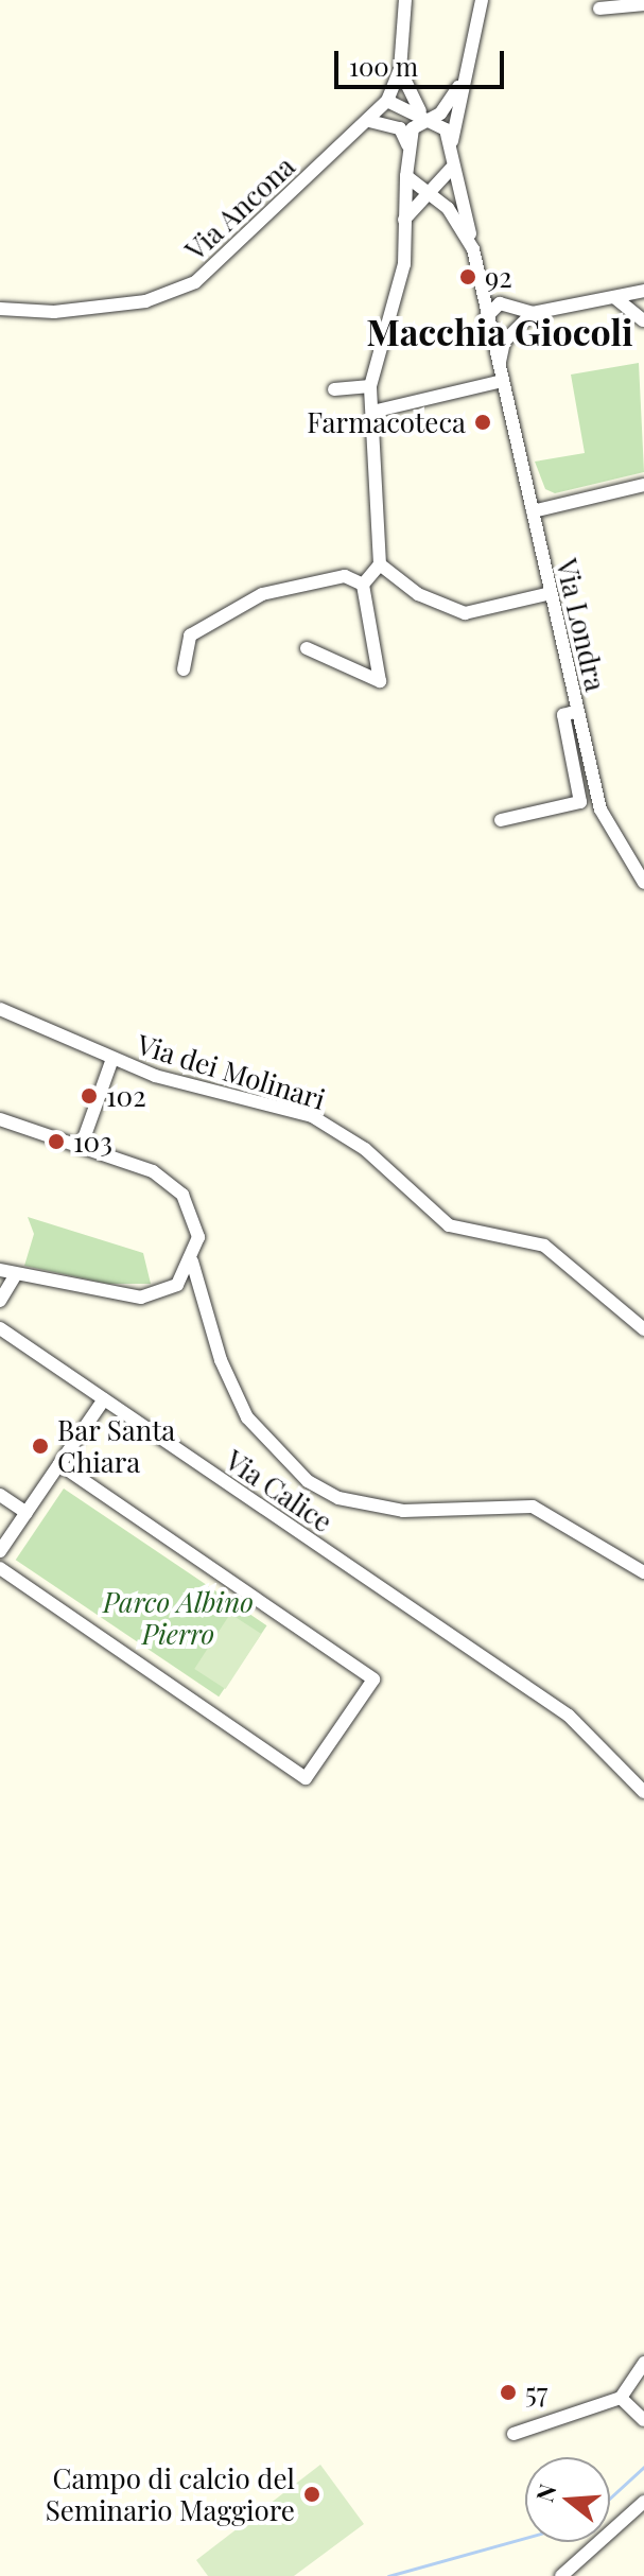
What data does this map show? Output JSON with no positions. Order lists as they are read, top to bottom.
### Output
{
  "streets": {
    "street": [
      "Via Ancona",
      "Via Londra",
      "Via dei Molinari",
      "Via Calice"
    ]
  },
  "districts": ["Macchia Giocoli"],
  "parks": ["Parco Albino Pierro"],
  "places": [
    "92",
    "Farmacoteca",
    "102",
    "103",
    "Bar Santa Chiara",
    "57",
    "Campo di calcio del Seminario Maggiore"
  ],
  "scale_bar": "100 m",
  "north": "left"
}
